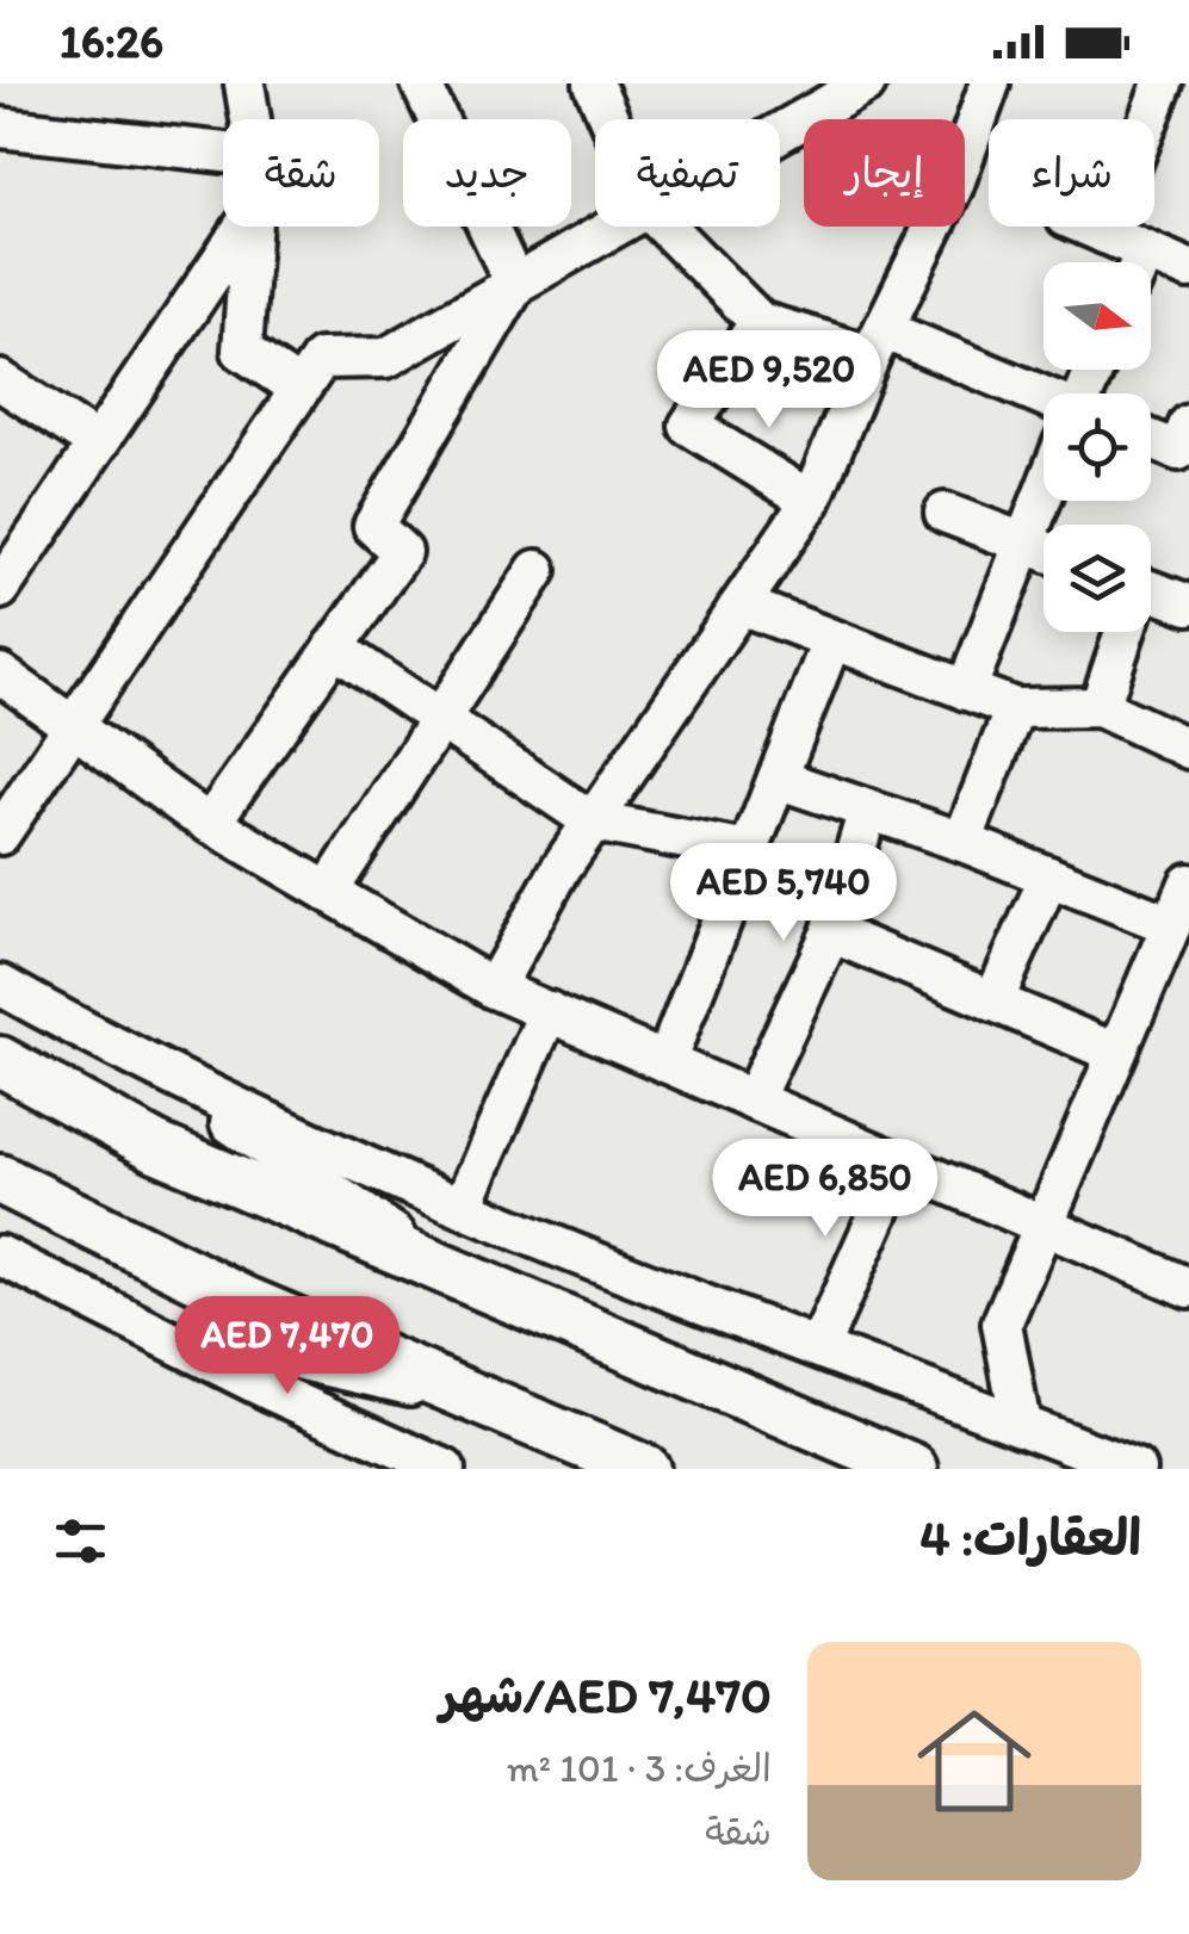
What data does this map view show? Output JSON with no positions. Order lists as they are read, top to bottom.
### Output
{
  "north": "right",
  "page": {
    "status": "16:26",
    "chip": [
      "شراء",
      "إيجار",
      "تصفية",
      "جديد",
      "شقة"
    ],
    "price": [
      "AED 9,520",
      "AED 5,740",
      "AED 6,850",
      "AED 7,470"
    ],
    "heading": "العقارات: 4",
    "list": [
      {
        "name": "AED 7,470/شهر",
        "note": "الغرف: 3 · 101 m² · شقة"
      }
    ]
  }
}
